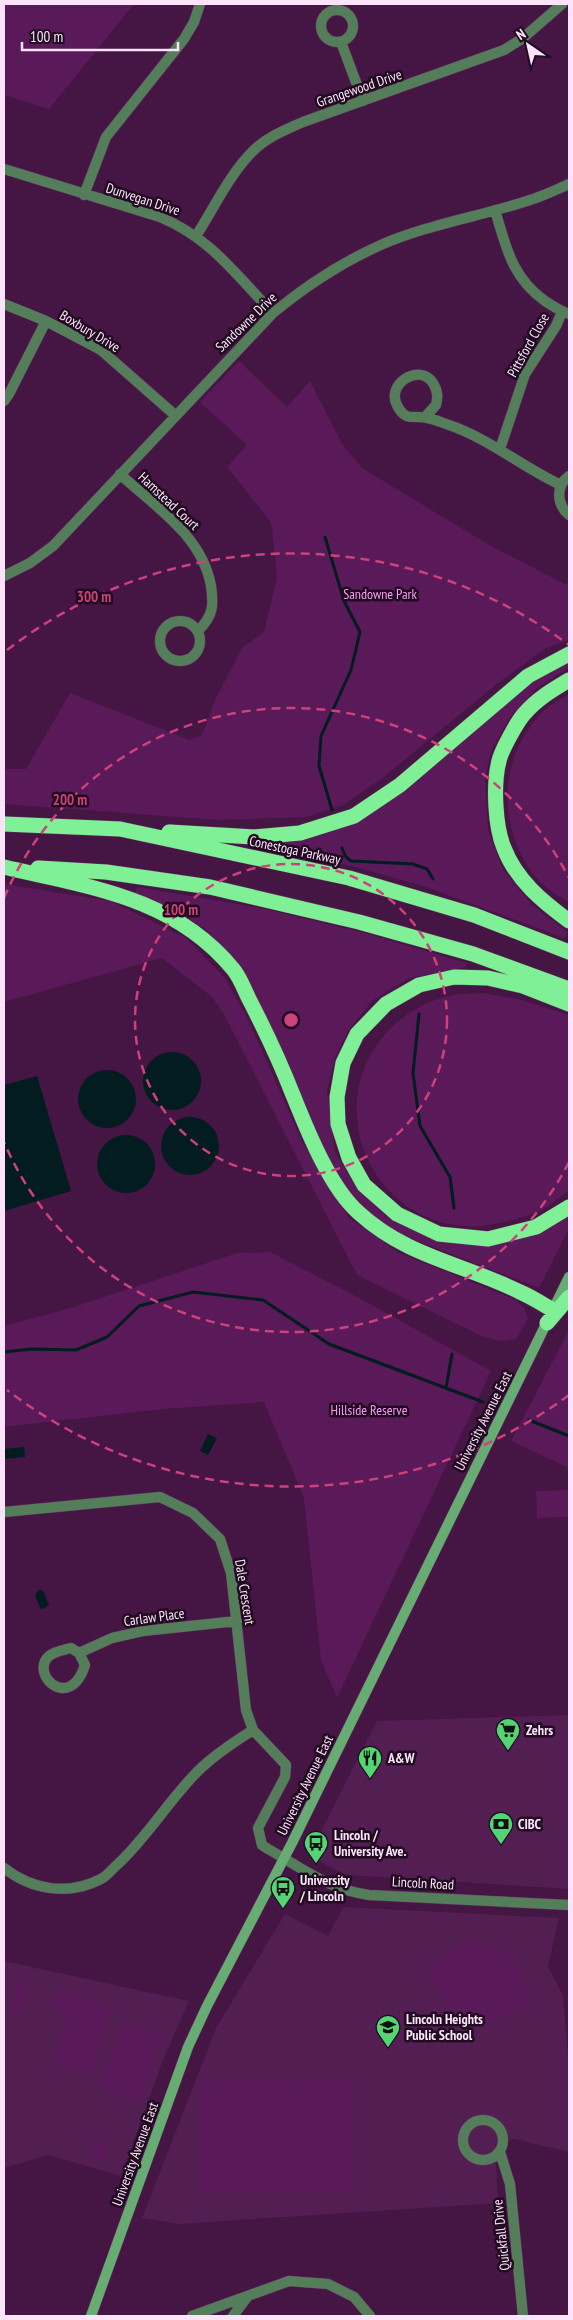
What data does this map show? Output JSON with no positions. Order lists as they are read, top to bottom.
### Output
{
  "streets": {
    "highway": ["Conestoga Parkway"],
    "main road": ["University Avenue East"],
    "street": [
      "Grangewood Drive",
      "Dunvegan Drive",
      "Sandowne Drive",
      "Boxbury Drive",
      "Pittsford Close",
      "Hamstead Court",
      "Dale Crescent",
      "Carlaw Place",
      "Lincoln Road",
      "Quickfall Drive"
    ]
  },
  "crossings": [
    ["Grangewood Drive", "Dunvegan Drive"],
    ["Dunvegan Drive", "Sandowne Drive"],
    ["Sandowne Drive", "Boxbury Drive"],
    ["Sandowne Drive", "Hamstead Court"],
    ["University Avenue East", "Dale Crescent"],
    ["University Avenue East", "Lincoln Road"],
    ["Dale Crescent", "Carlaw Place"],
    ["Dale Crescent", "Lincoln Road"]
  ],
  "parks": ["Sandowne Park", "Hillside Reserve"],
  "places": {
    "supermarket": ["Zehrs"],
    "restaurant": ["A&W"],
    "bank": ["CIBC"],
    "bus stop": ["Lincoln / University Ave.", "University / Lincoln"],
    "school or university": ["Lincoln Heights Public School"]
  },
  "scale_bar": "100 m",
  "north": "top left",
  "rings": ["300 m", "200 m", "100 m"]
}
